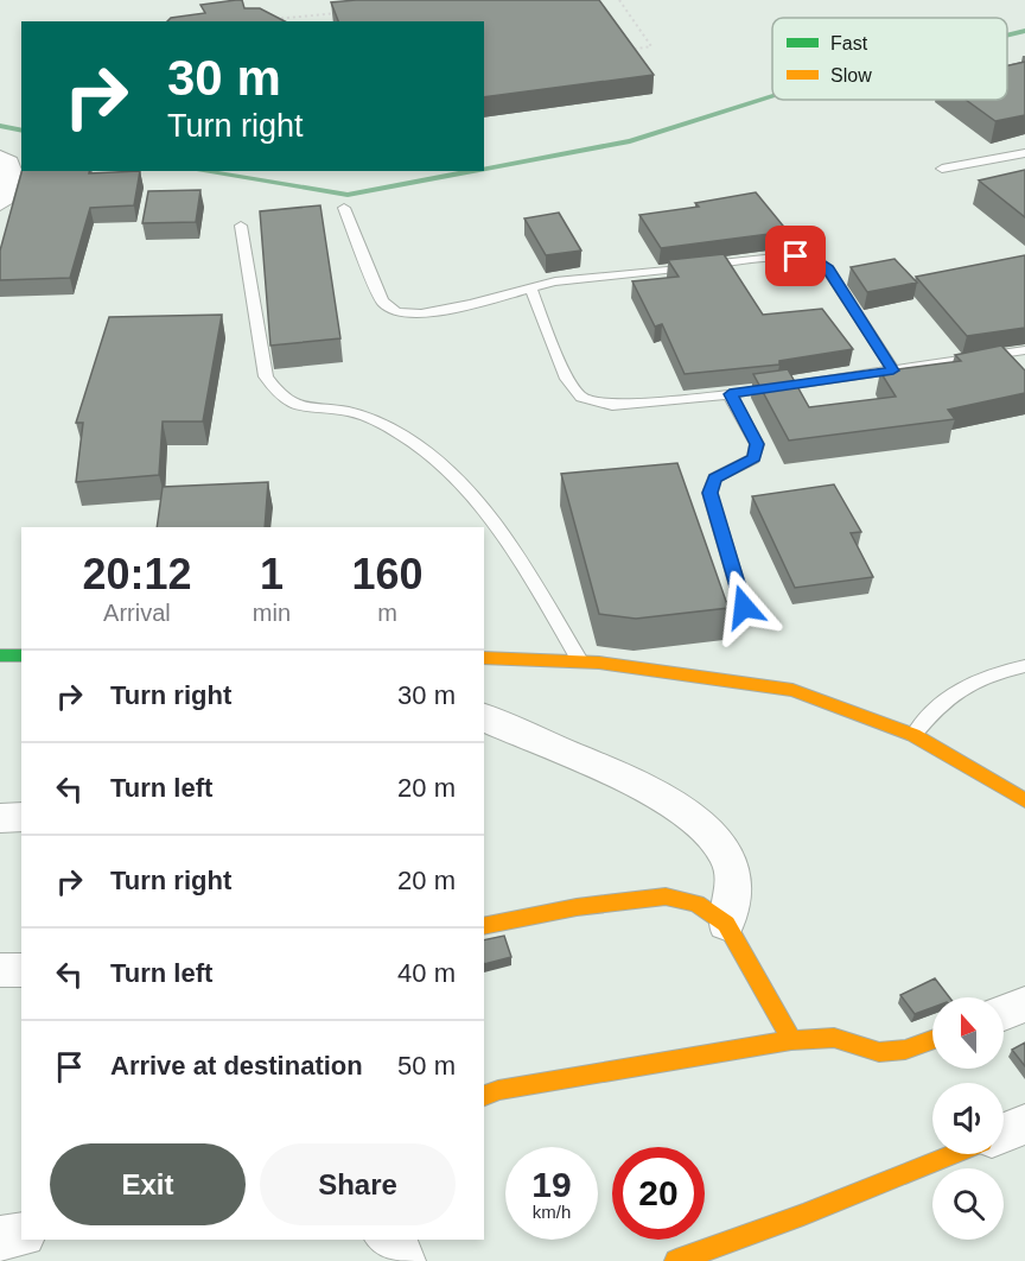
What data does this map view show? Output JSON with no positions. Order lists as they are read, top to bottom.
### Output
{
  "legend": ["Fast", "Slow"],
  "north": "top",
  "page": {
    "turn": ["30 m", "Turn right"],
    "eta": [
      "20:12",
      "Arrival",
      "1",
      "min",
      "160",
      "m"
    ],
    "list": [
      {
        "name": "Turn right",
        "value": "30 m"
      },
      {
        "name": "Turn left",
        "value": "20 m"
      },
      {
        "name": "Turn right",
        "value": "20 m"
      },
      {
        "name": "Turn left",
        "value": "40 m"
      },
      {
        "name": "Arrive at destination",
        "value": "50 m"
      }
    ],
    "buttons": ["Exit", "Share"],
    "speed": "19 km/h",
    "limit": "20"
  }
}
